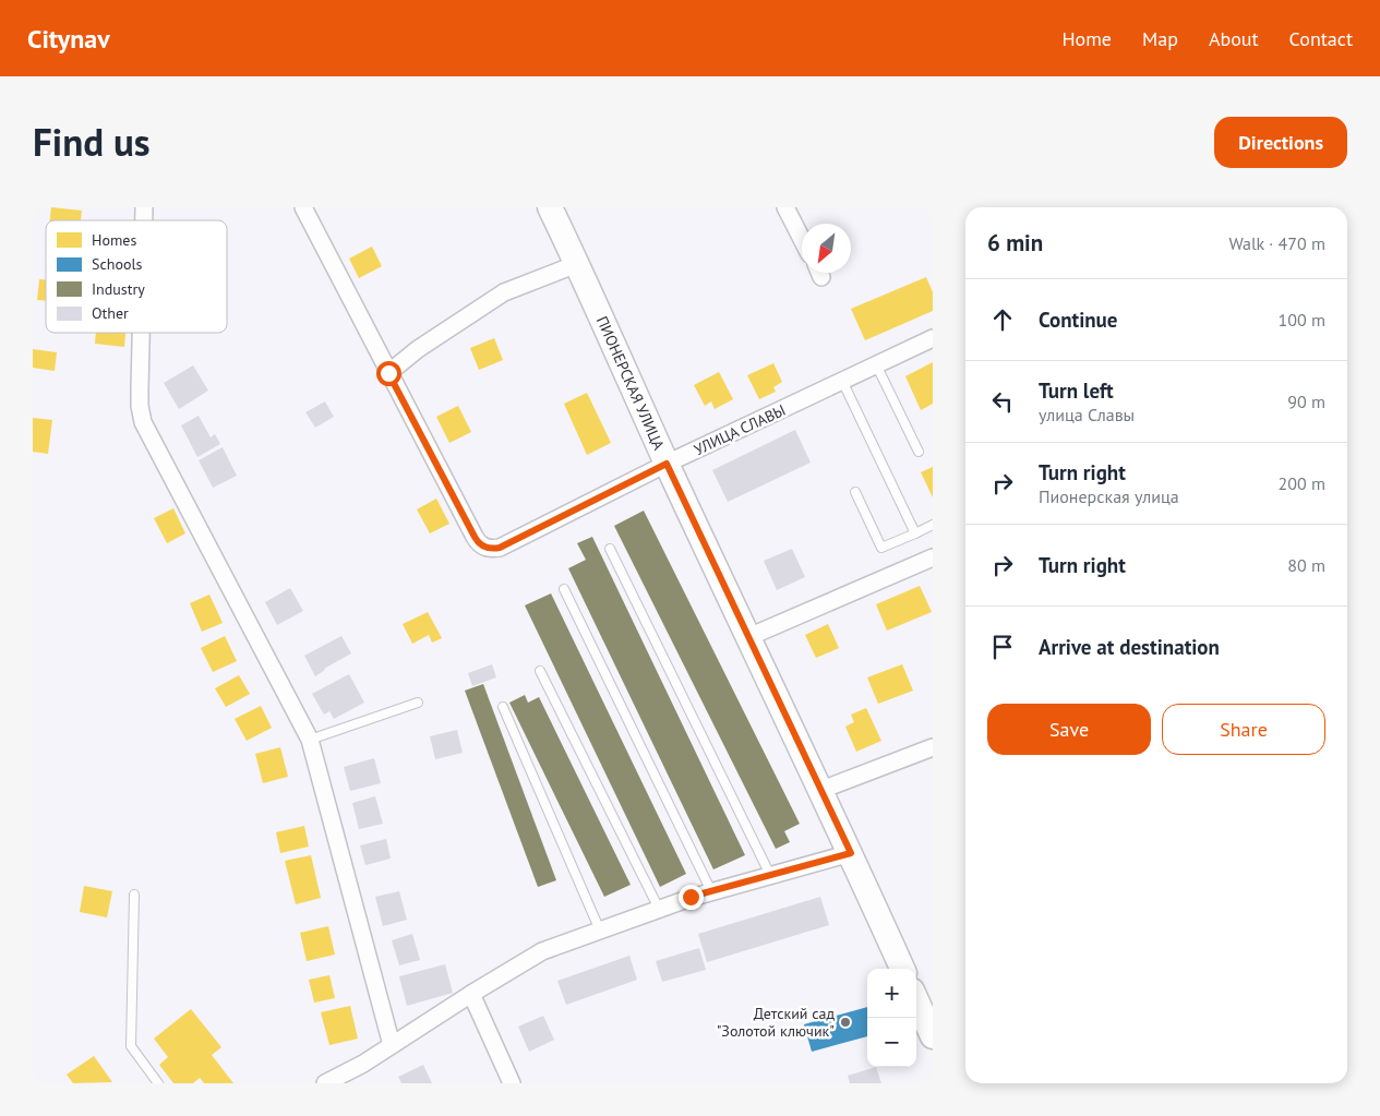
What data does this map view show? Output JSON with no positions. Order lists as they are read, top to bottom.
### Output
{
  "streets": {
    "street": ["ПИОНЕРСКАЯ УЛИЦА", "УЛИЦА СЛАВЫ"]
  },
  "crossings": [
    ["ПИОНЕРСКАЯ УЛИЦА", "УЛИЦА СЛАВЫ"]
  ],
  "places": ["Детский сад \"Золотой ключик\""],
  "legend": [
    "Homes",
    "Schools",
    "Industry",
    "Other"
  ],
  "north": "bottom left",
  "page": {
    "header": "Citynav",
    "nav": [
      "Home",
      "Map",
      "About",
      "Contact"
    ],
    "title": "Find us",
    "buttons": [
      "Directions",
      ["Save", "Share"]
    ],
    "heading": ["6 min", "Walk · 470 m"],
    "list": [
      ["Continue", "100 m"],
      ["Turn left", "улица Славы", "90 m"],
      ["Turn right", "Пионерская улица", "200 m"],
      ["Turn right", "80 m"],
      "Arrive at destination"
    ],
    "map_buttons": ["+", "−"]
  }
}
